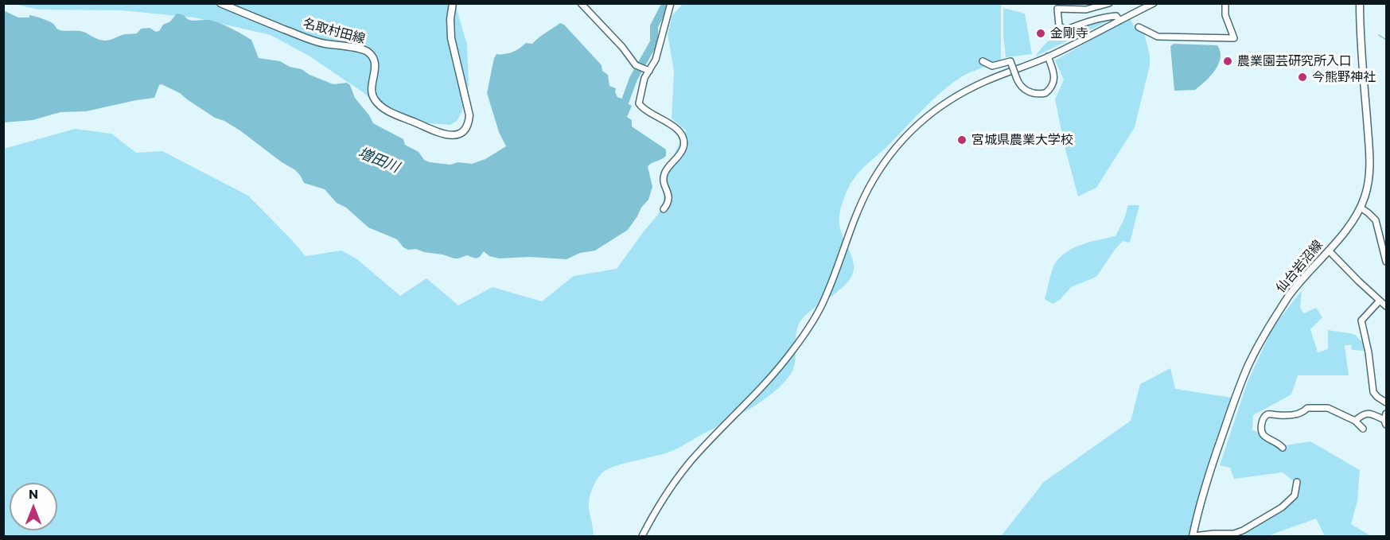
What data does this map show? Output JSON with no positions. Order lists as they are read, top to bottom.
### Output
{
  "streets": {
    "main road": ["名取村田線", "仙台岩沼線"]
  },
  "water": ["増田川"],
  "places": [
    "金剛寺",
    "農業園芸研究所入口",
    "今熊野神社",
    "宮城県農業大学校"
  ],
  "north": "top"
}
